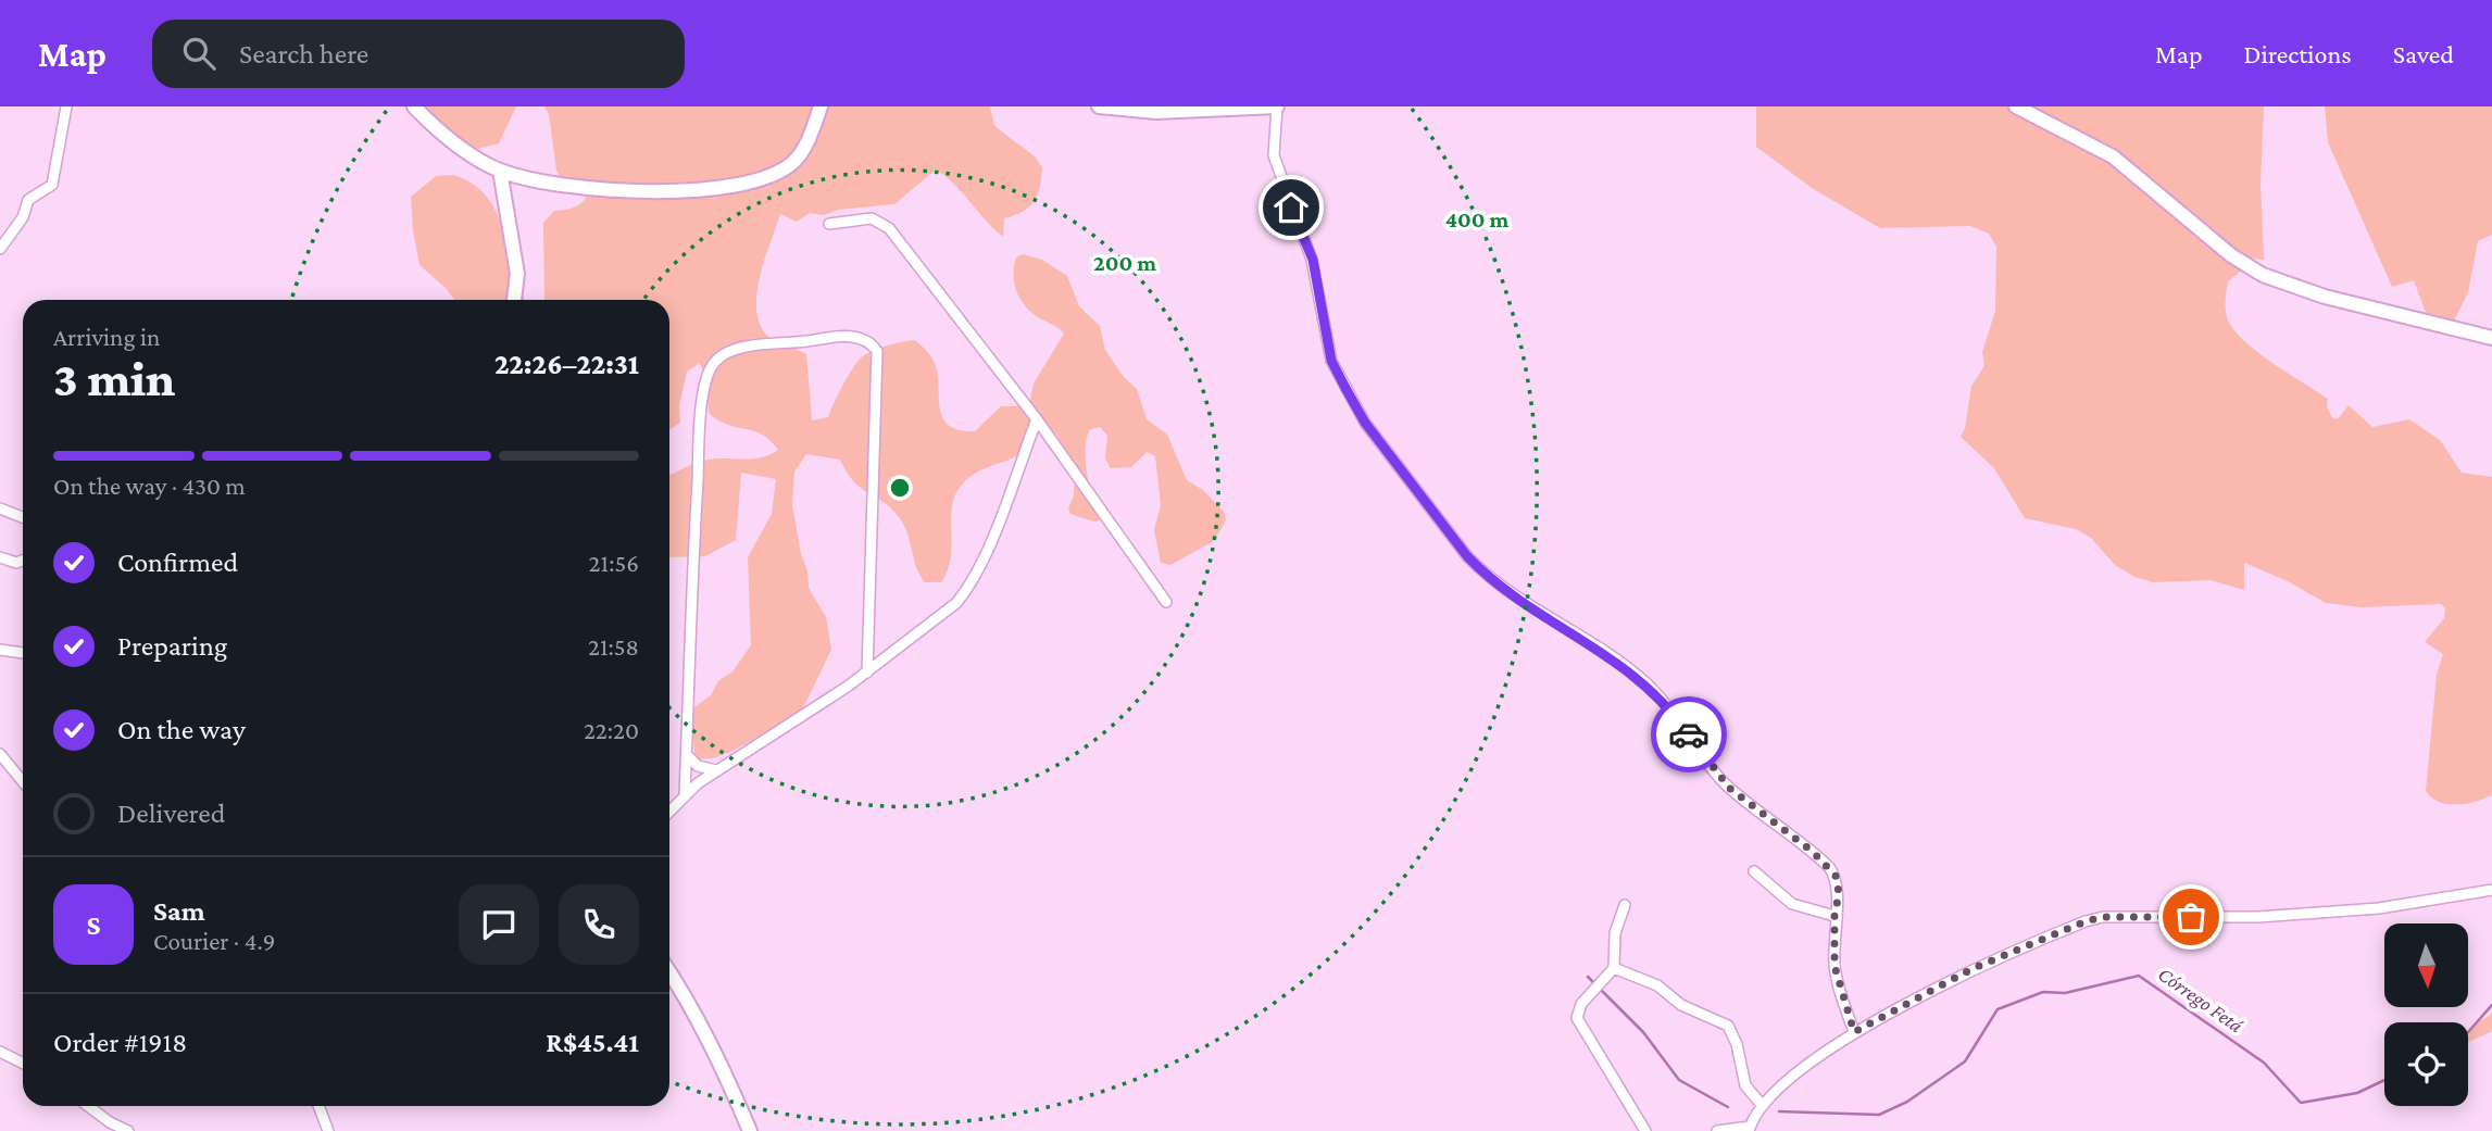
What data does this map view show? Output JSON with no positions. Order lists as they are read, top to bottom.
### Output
{
  "water": ["Córrego Fetá"],
  "north": "bottom",
  "page": {
    "header": "Map",
    "search": "Search here",
    "nav": ["Map", "Directions", "Saved"],
    "heading": ["3 min", "Arriving in", "22:26–22:31"],
    "panel": [
      "Sam",
      "Courier · 4.9",
      "Order #1918",
      "R$45.41"
    ],
    "bar": "On the way · 430 m",
    "list": [
      ["Confirmed", "21:56"],
      ["Preparing", "21:58"],
      ["On the way", "22:20"],
      "Delivered"
    ],
    "round": "S"
  },
  "rings": ["400 m", "200 m"]
}
